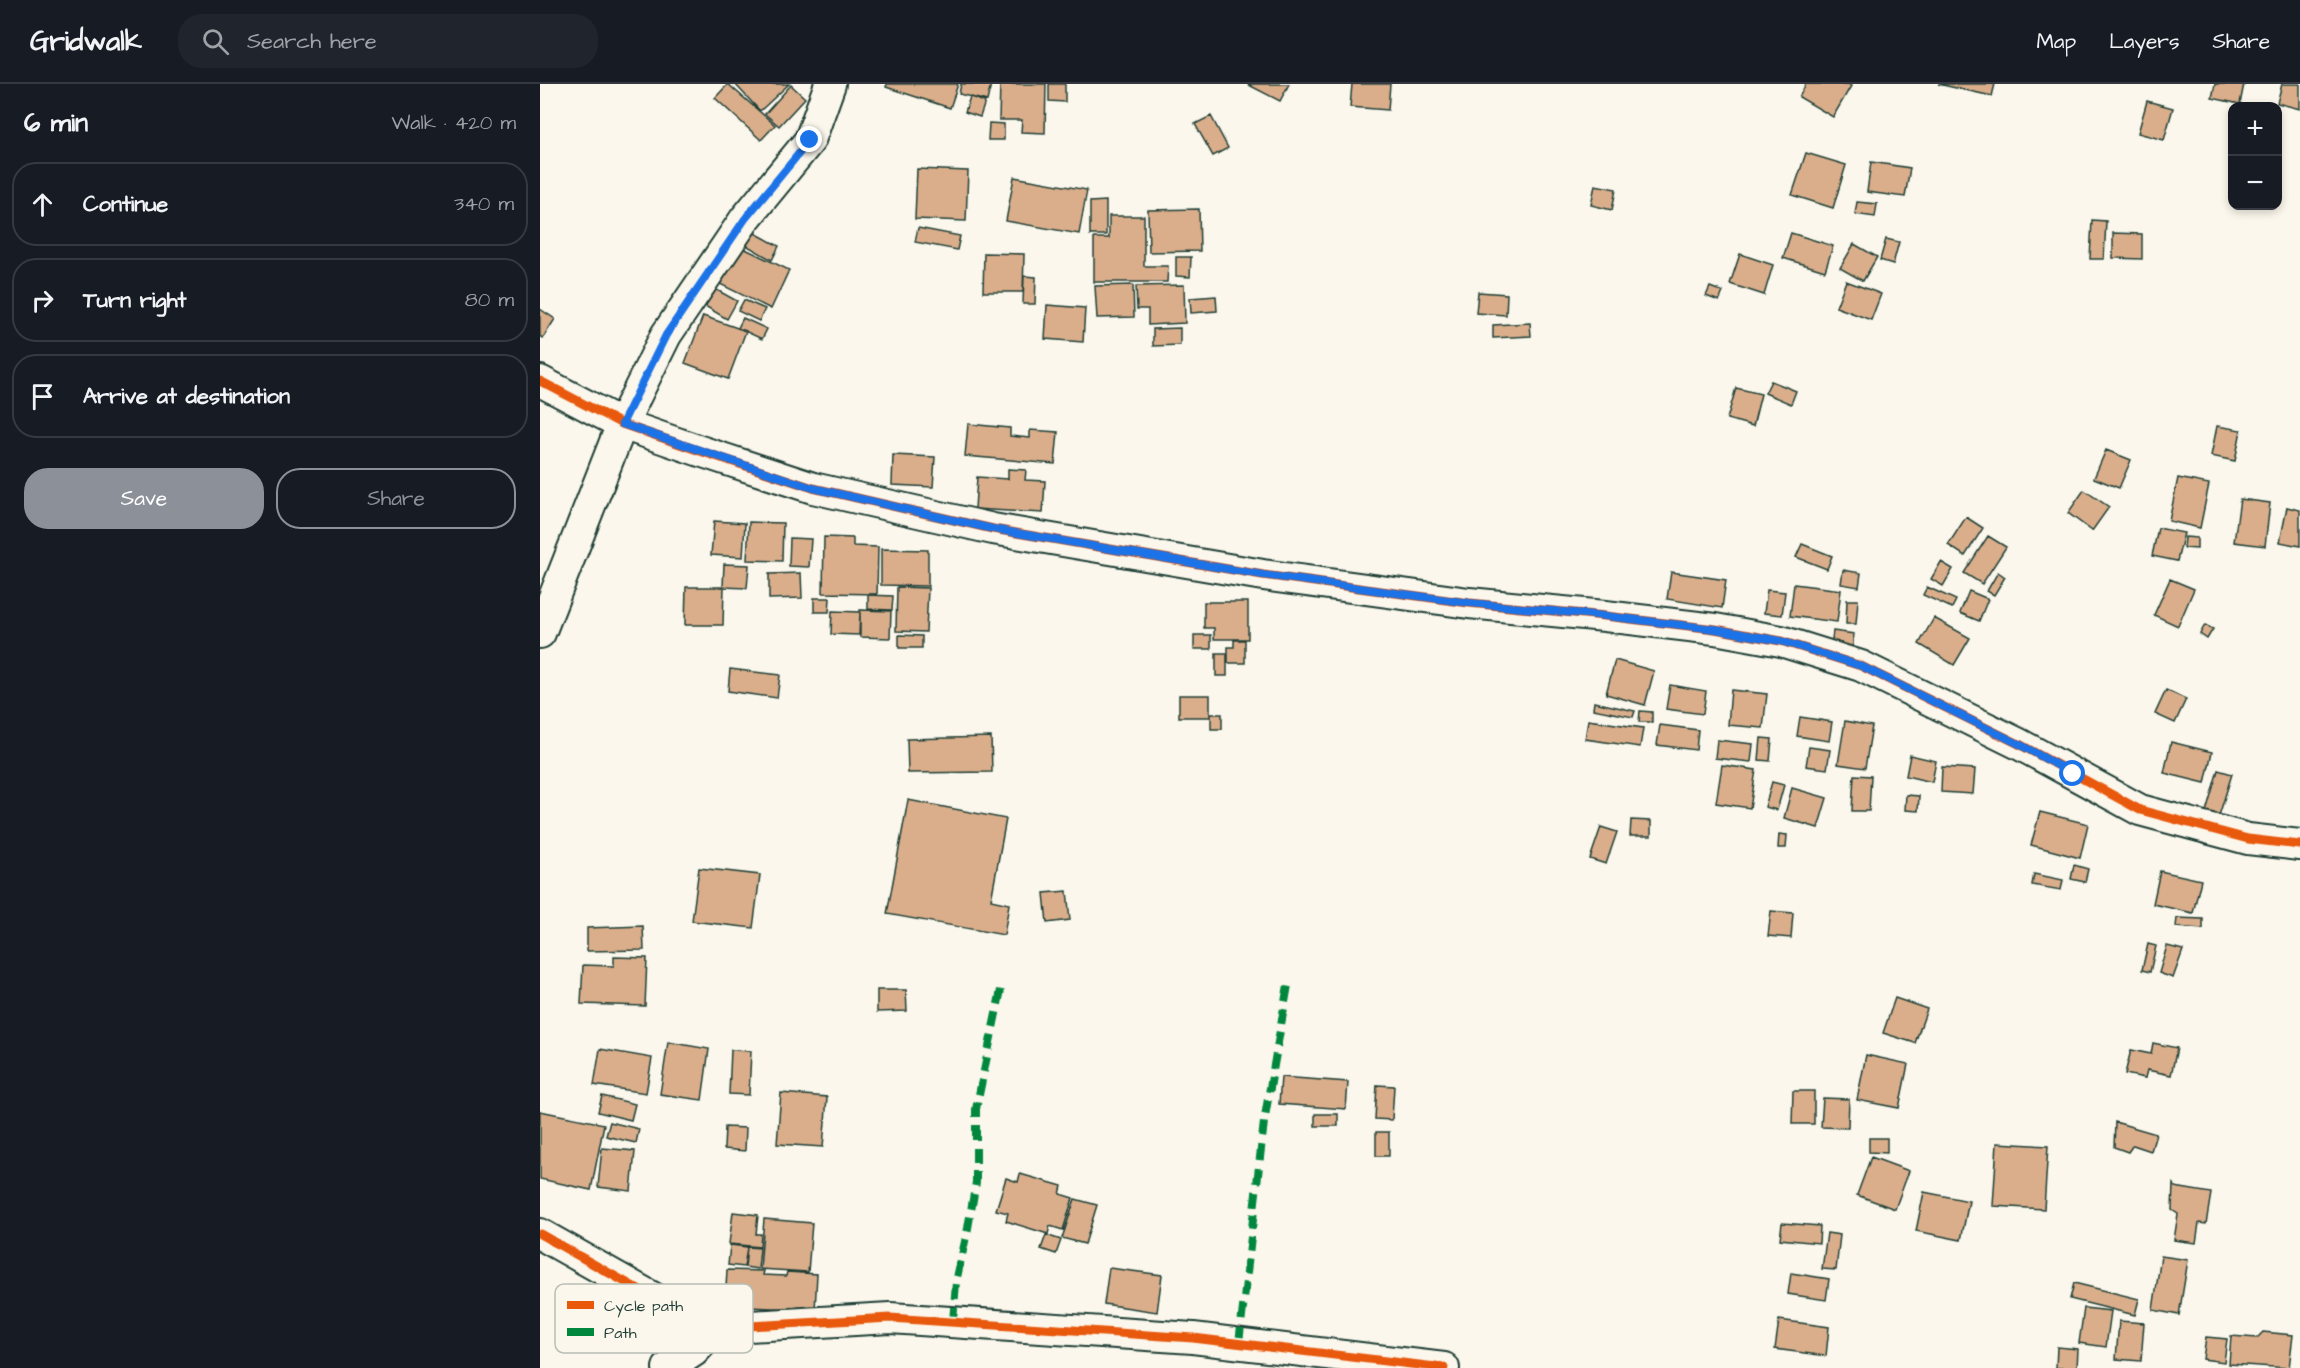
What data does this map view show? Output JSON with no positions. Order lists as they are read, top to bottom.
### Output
{
  "legend": ["Cycle path", "Path"],
  "page": {
    "header": "Gridwalk",
    "search": "Search here",
    "nav": ["Map", "Layers", "Share"],
    "heading": ["6 min", "Walk · 420 m"],
    "map_buttons": ["+", "−"],
    "list": [
      ["Continue", "340 m"],
      ["Turn right", "80 m"],
      "Arrive at destination"
    ],
    "buttons": ["Save", "Share"]
  }
}
